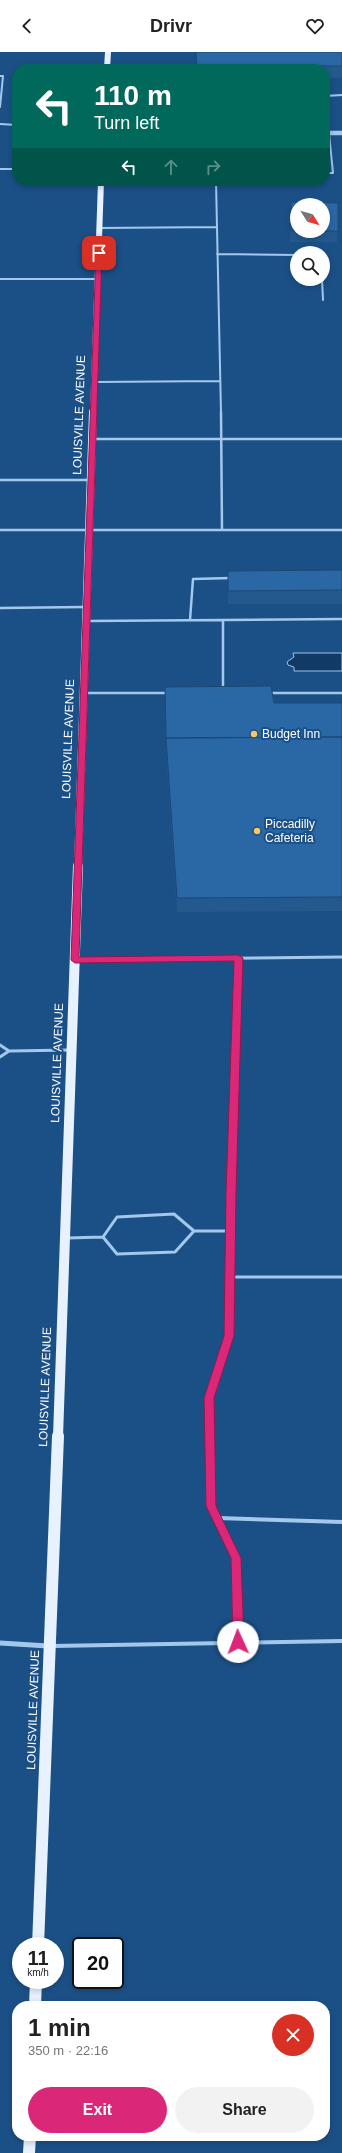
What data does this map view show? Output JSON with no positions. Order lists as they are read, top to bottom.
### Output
{
  "streets": {
    "main road": ["LOUISVILLE AVENUE"]
  },
  "places": ["Budget Inn", "Piccadilly Cafeteria"],
  "north": "bottom right",
  "page": {
    "header": "Drivr",
    "turn": ["110 m", "Turn left"],
    "speed": "11 km/h",
    "limit": "20",
    "heading": ["1 min", "350 m · 22:16"],
    "buttons": ["Exit", "Share"]
  }
}
